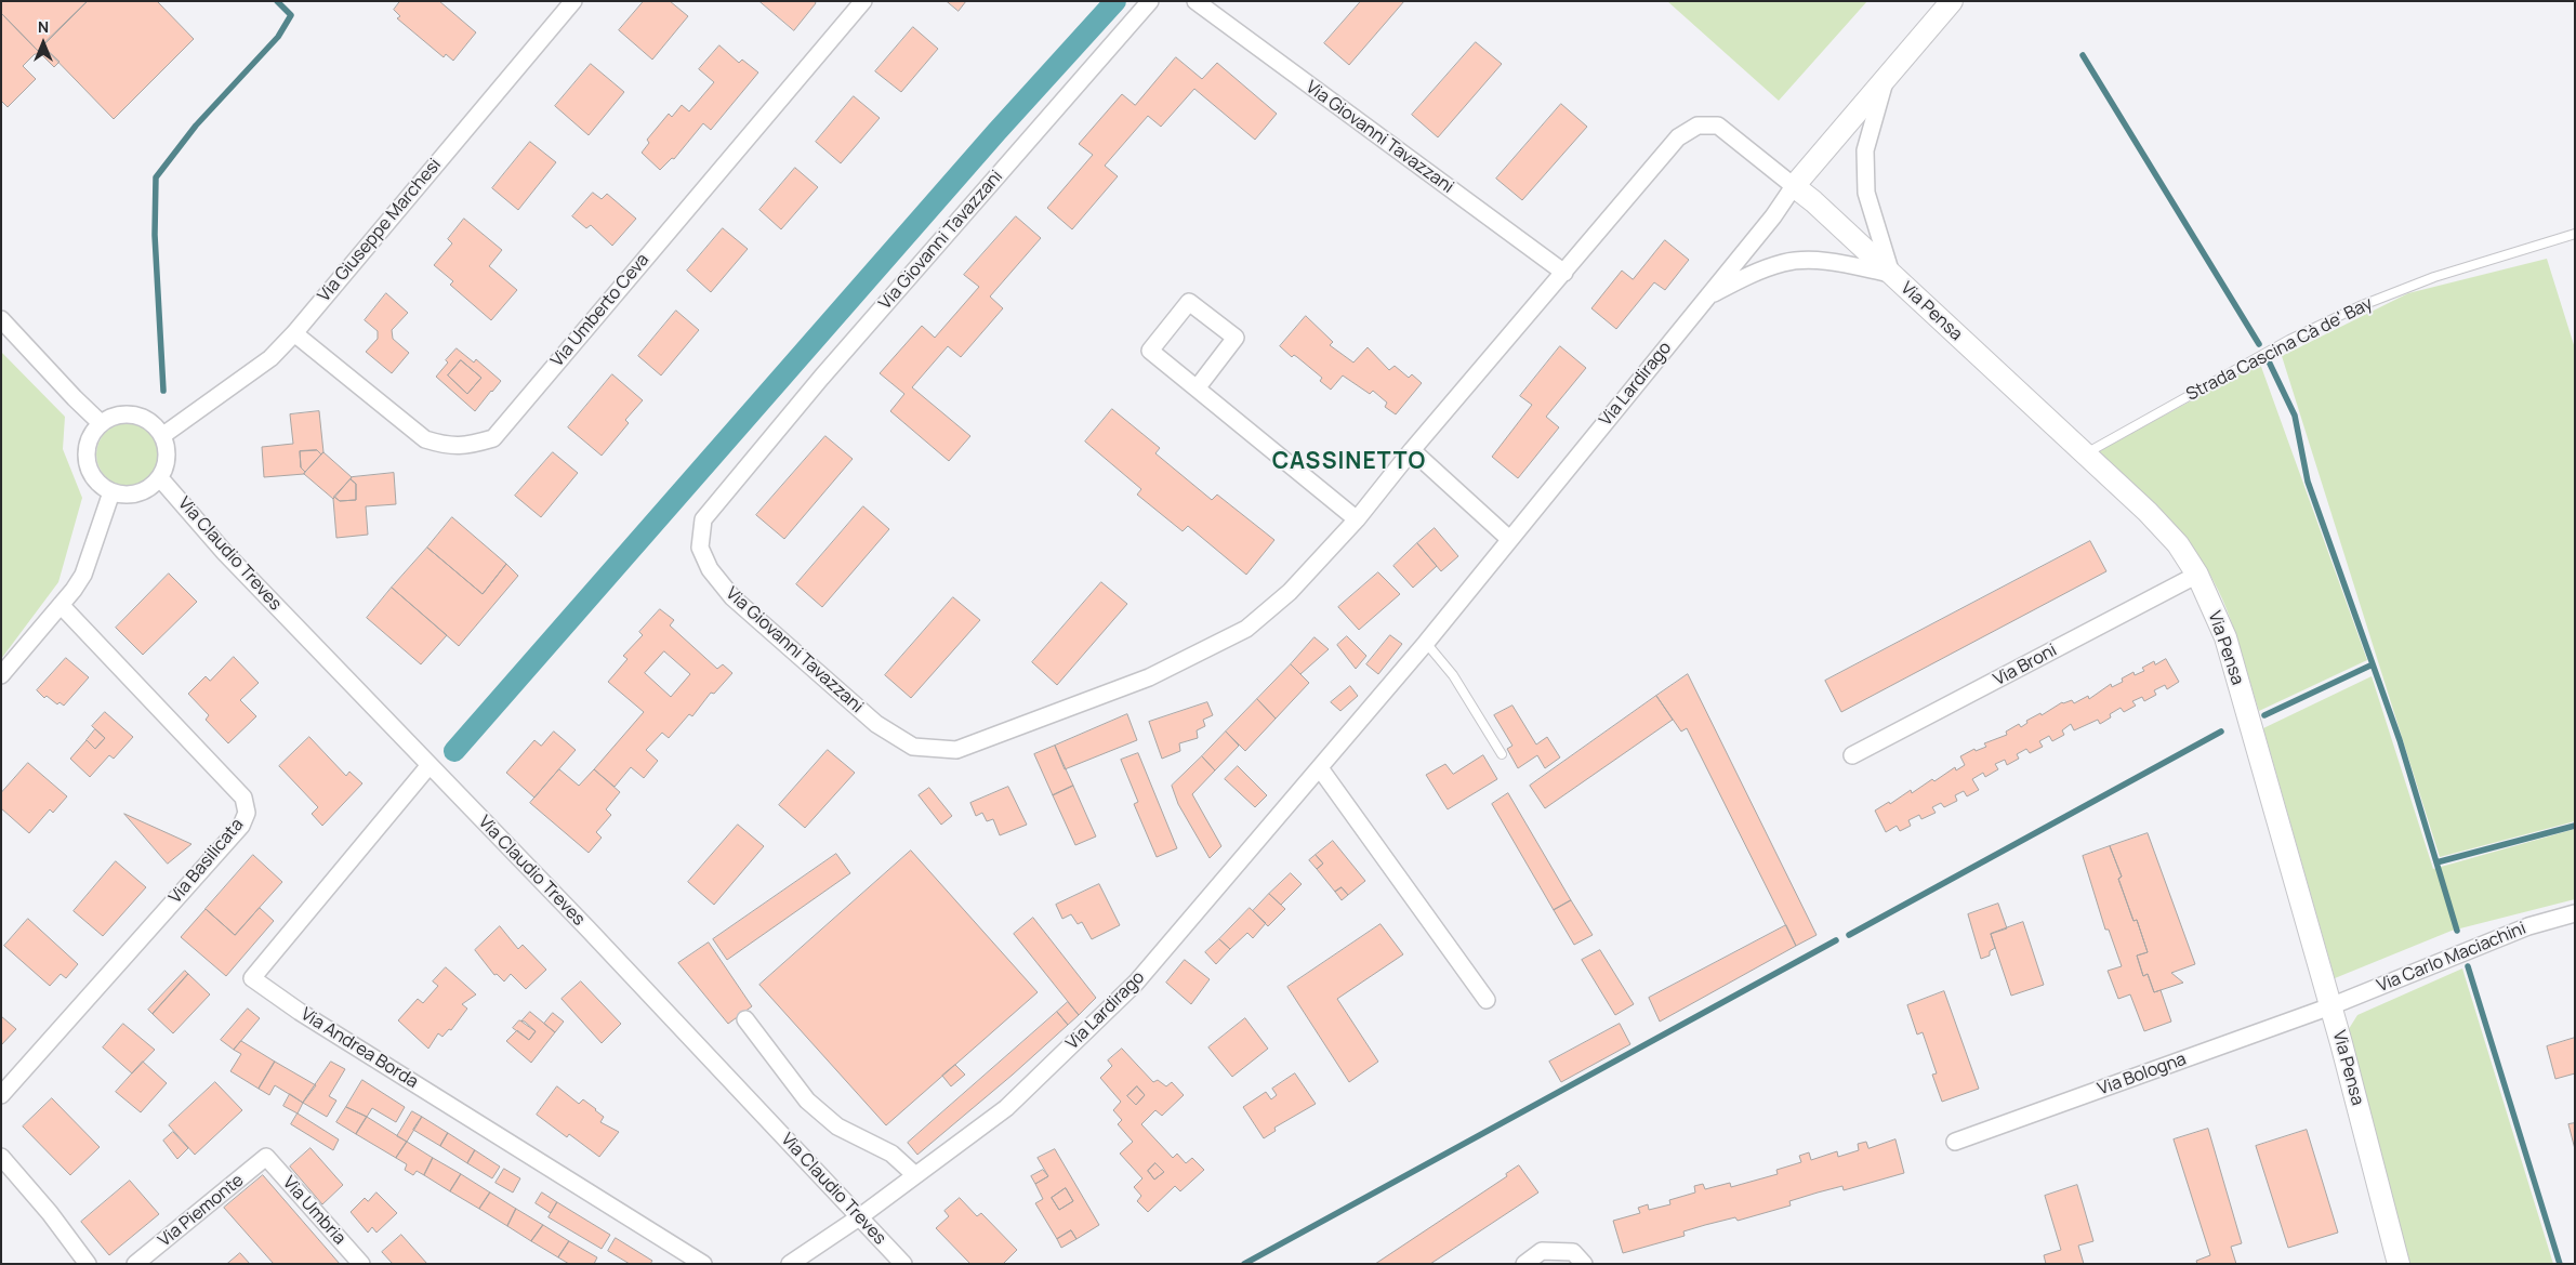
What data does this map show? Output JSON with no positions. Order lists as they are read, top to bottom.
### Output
{
  "streets": {
    "street": [
      "Via Giovanni Tavazzani",
      "Via Giuseppe Marchesi",
      "Via Umberto Ceva",
      "Via Pensa",
      "Via Lardirago",
      "Via Claudio Treves",
      "Via Broni",
      "Via Basilicata",
      "Via Carlo Maciachini",
      "Via Andrea Borda",
      "Via Bologna",
      "Via Piemonte",
      "Via Umbria"
    ],
    "lane": ["Strada Cascina Cà de' Bay"]
  },
  "crossings": [
    ["Via Giovanni Tavazzani", "Via Pensa"],
    ["Via Giovanni Tavazzani", "Via Lardirago"],
    ["Via Giuseppe Marchesi", "Via Umberto Ceva"],
    ["Via Giuseppe Marchesi", "Via Claudio Treves"],
    ["Via Pensa", "Strada Cascina Cà de' Bay"],
    ["Via Pensa", "Via Lardirago"],
    ["Via Pensa", "Via Broni"],
    ["Via Pensa", "Via Carlo Maciachini"],
    ["Via Pensa", "Via Bologna"],
    ["Via Lardirago", "Via Claudio Treves"],
    ["Via Claudio Treves", "Via Andrea Borda"],
    ["Via Carlo Maciachini", "Via Bologna"],
    ["Via Piemonte", "Via Umbria"]
  ],
  "districts": ["CASSINETTO"],
  "north": "top"
}
